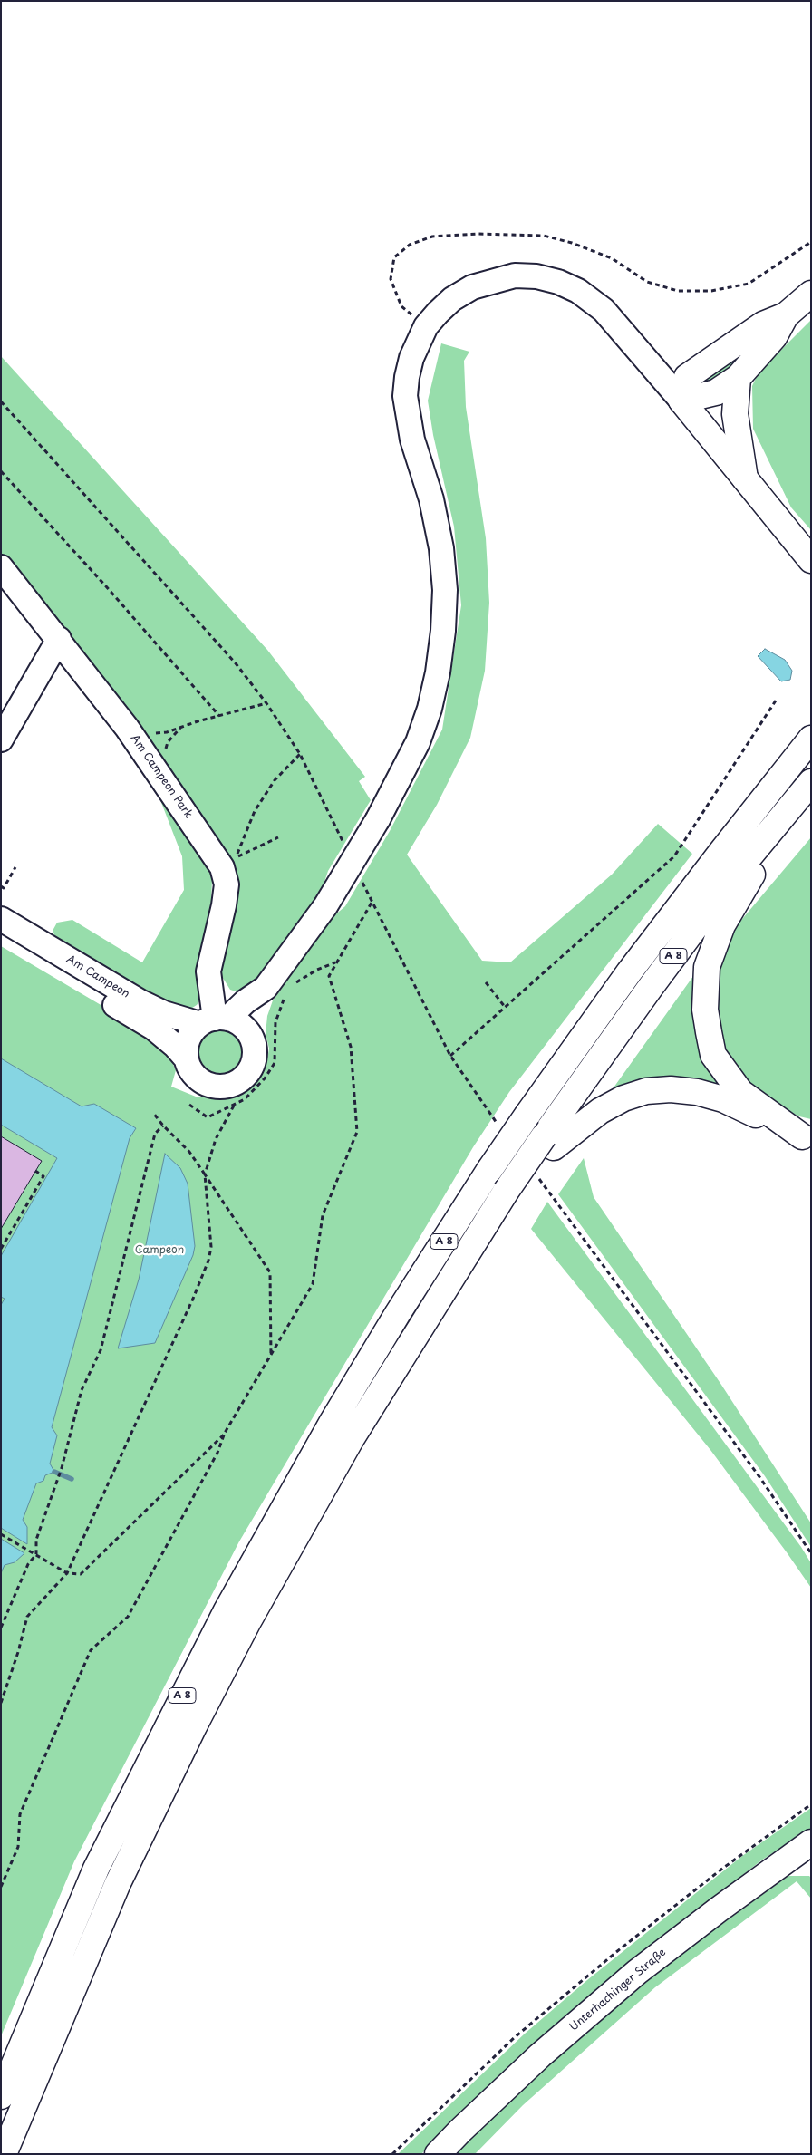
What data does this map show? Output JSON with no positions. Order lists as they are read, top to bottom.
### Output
{
  "streets": {
    "main road": ["A 8", "Unterhachinger Straße"],
    "street": ["Am Campeon Park", "Am Campeon"]
  },
  "crossings": [
    ["Am Campeon Park", "Am Campeon"]
  ],
  "parks": ["Campeon"]
}
